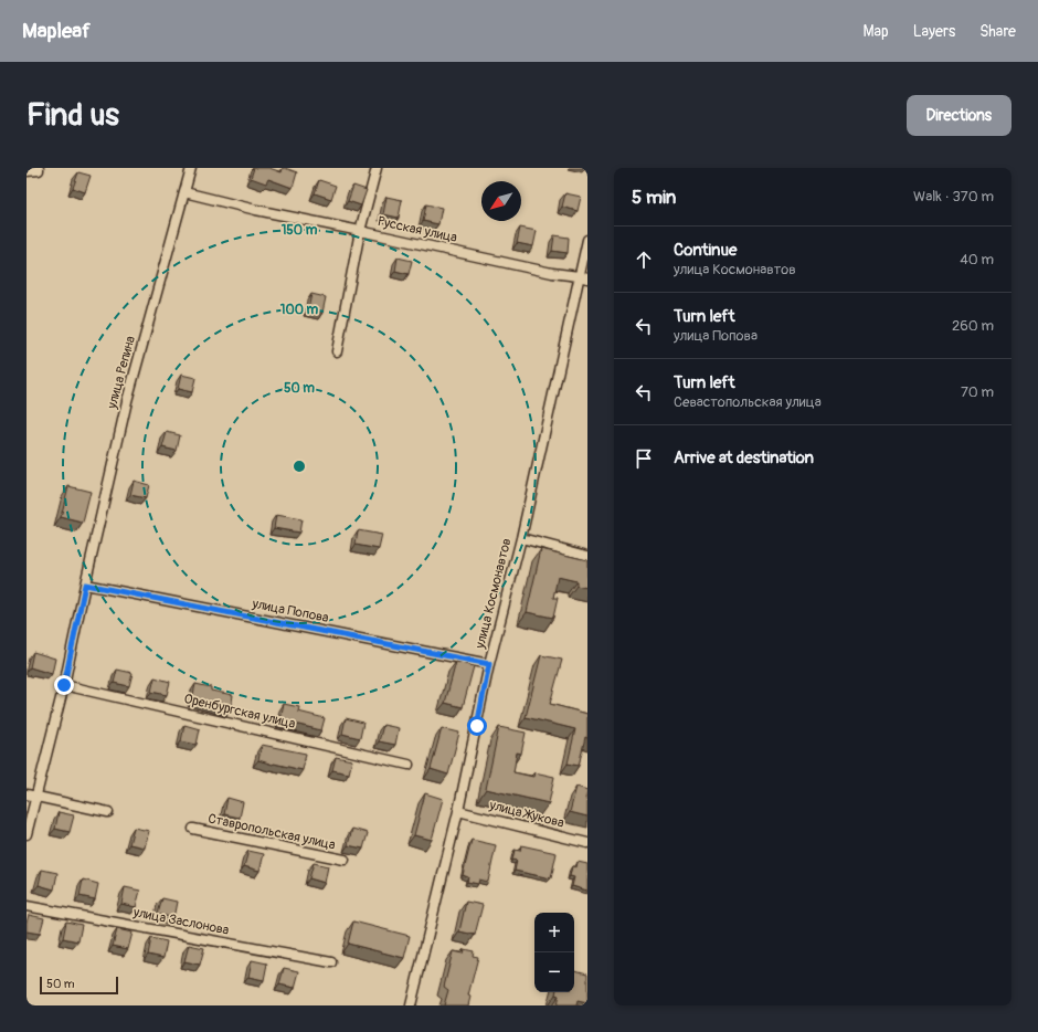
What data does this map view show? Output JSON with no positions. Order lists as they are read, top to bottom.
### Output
{
  "streets": {
    "street": [
      "Русская улица",
      "улица Репина",
      "улица Космонавтов",
      "улица Попова",
      "Оренбургская улица",
      "улица Жукова",
      "Ставропольская улица",
      "улица Заслонова"
    ]
  },
  "crossings": [
    ["Русская улица", "улица Космонавтов"],
    ["улица Репина", "улица Попова"],
    ["улица Репина", "Оренбургская улица"],
    ["улица Космонавтов", "улица Попова"],
    ["улица Космонавтов", "улица Жукова"]
  ],
  "scale_bar": "50 m",
  "north": "bottom left",
  "page": {
    "header": "Mapleaf",
    "nav": ["Map", "Layers", "Share"],
    "buttons": "Directions",
    "title": "Find us",
    "heading": ["5 min", "Walk · 370 m"],
    "list": [
      ["Continue", "улица Космонавтов", "40 m"],
      ["Turn left", "улица Попова", "260 m"],
      ["Turn left", "Севастопольская улица", "70 m"],
      "Arrive at destination"
    ],
    "map_buttons": ["+", "−"],
    "scale": "50 m"
  },
  "rings": ["150 m", "100 m", "50 m"]
}
